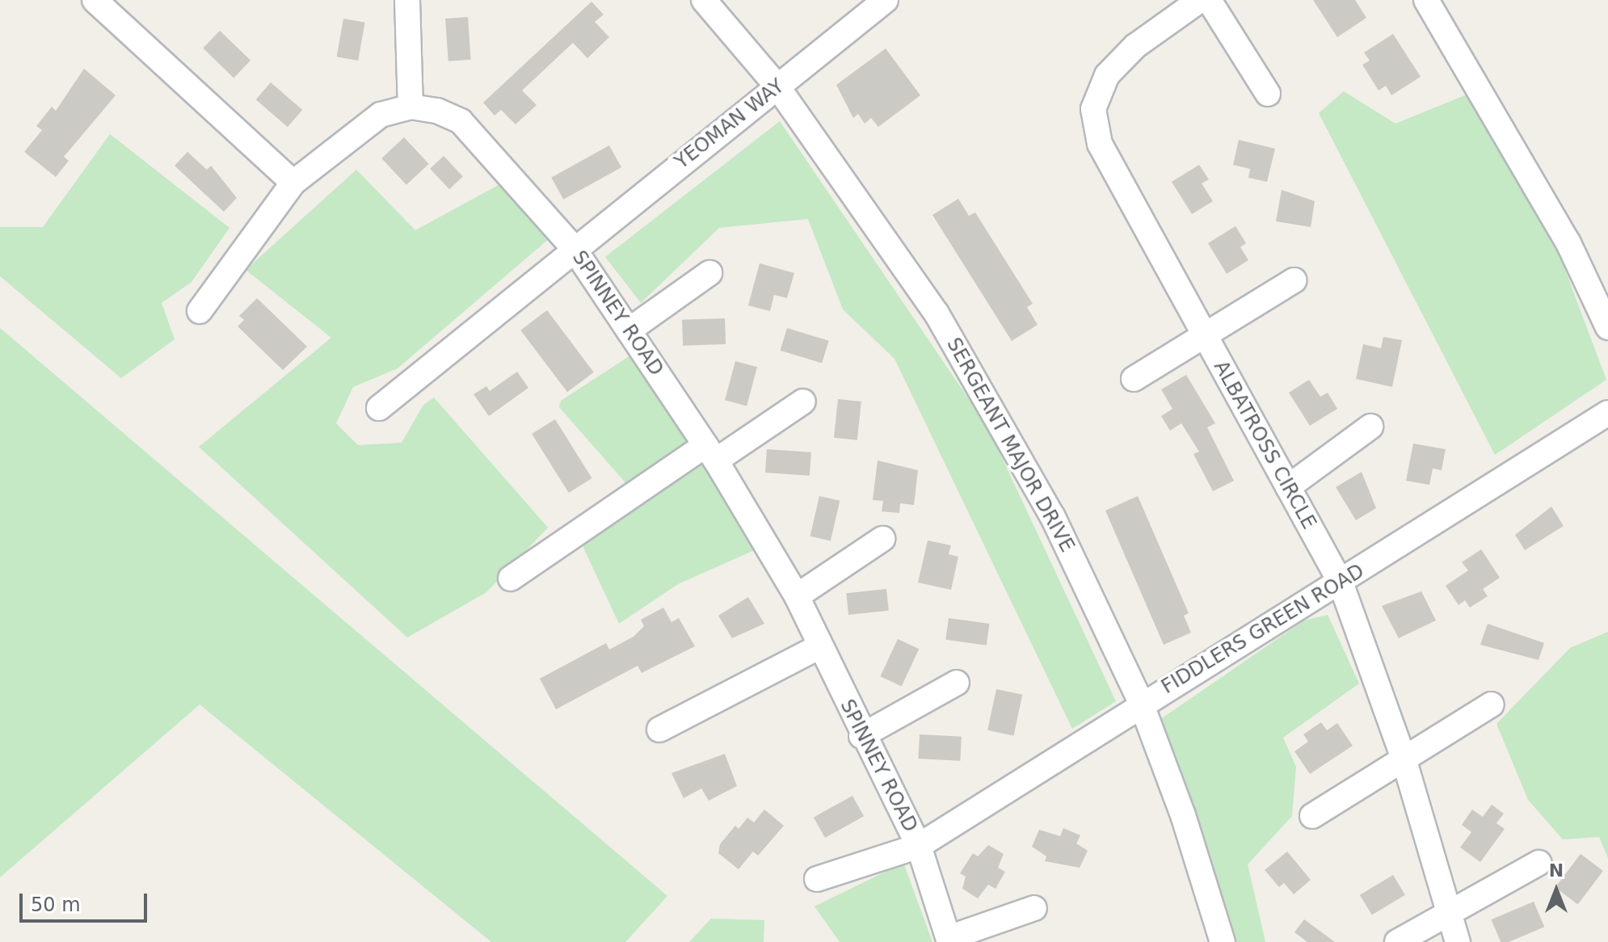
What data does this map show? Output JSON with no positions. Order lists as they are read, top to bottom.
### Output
{
  "streets": {
    "street": [
      "YEOMAN WAY",
      "SPINNEY ROAD",
      "SERGEANT MAJOR DRIVE",
      "ALBATROSS CIRCLE",
      "FIDDLERS GREEN ROAD"
    ]
  },
  "crossings": [
    ["YEOMAN WAY", "SPINNEY ROAD"],
    ["YEOMAN WAY", "SERGEANT MAJOR DRIVE"],
    ["SPINNEY ROAD", "FIDDLERS GREEN ROAD"],
    ["SERGEANT MAJOR DRIVE", "FIDDLERS GREEN ROAD"],
    ["ALBATROSS CIRCLE", "FIDDLERS GREEN ROAD"]
  ],
  "scale_bar": "50 m",
  "north": "top"
}
